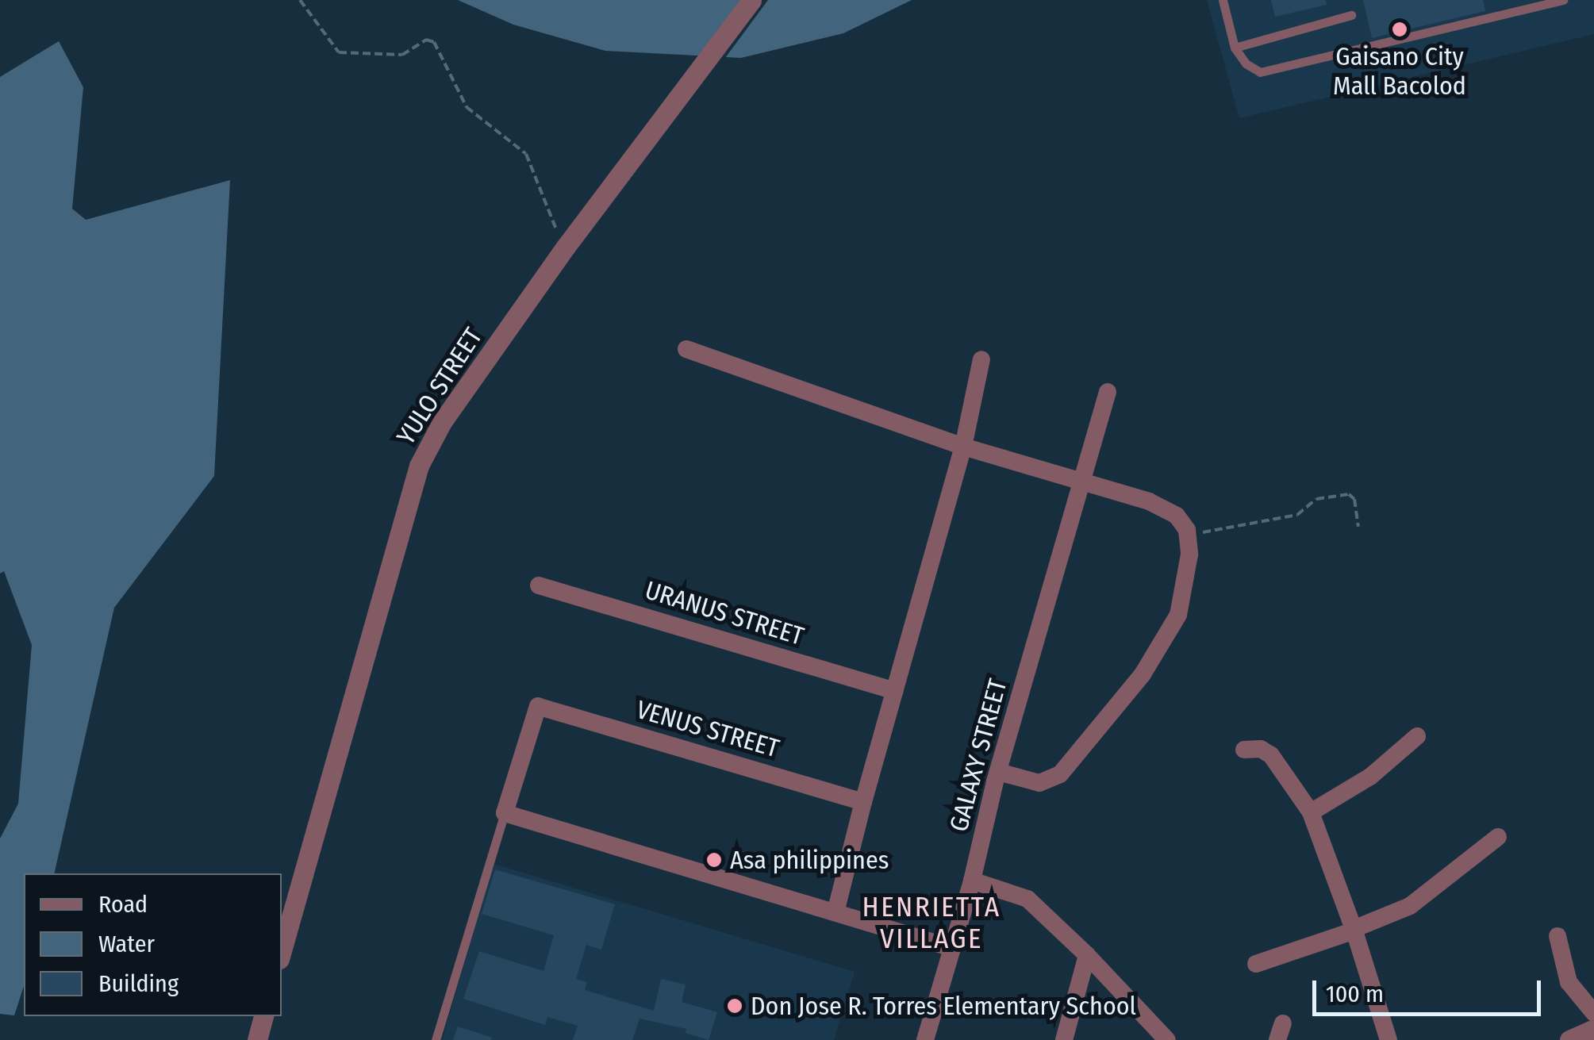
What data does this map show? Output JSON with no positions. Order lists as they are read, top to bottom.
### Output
{
  "streets": {
    "street": [
      "YULO STREET",
      "URANUS STREET",
      "VENUS STREET",
      "GALAXY STREET"
    ]
  },
  "districts": ["HENRIETTA VILLAGE"],
  "places": ["Gaisano City Mall Bacolod", "Asa philippines", "Don Jose R. Torres Elementary School"],
  "legend": ["Road", "Water", "Building"],
  "scale_bar": "100 m"
}
